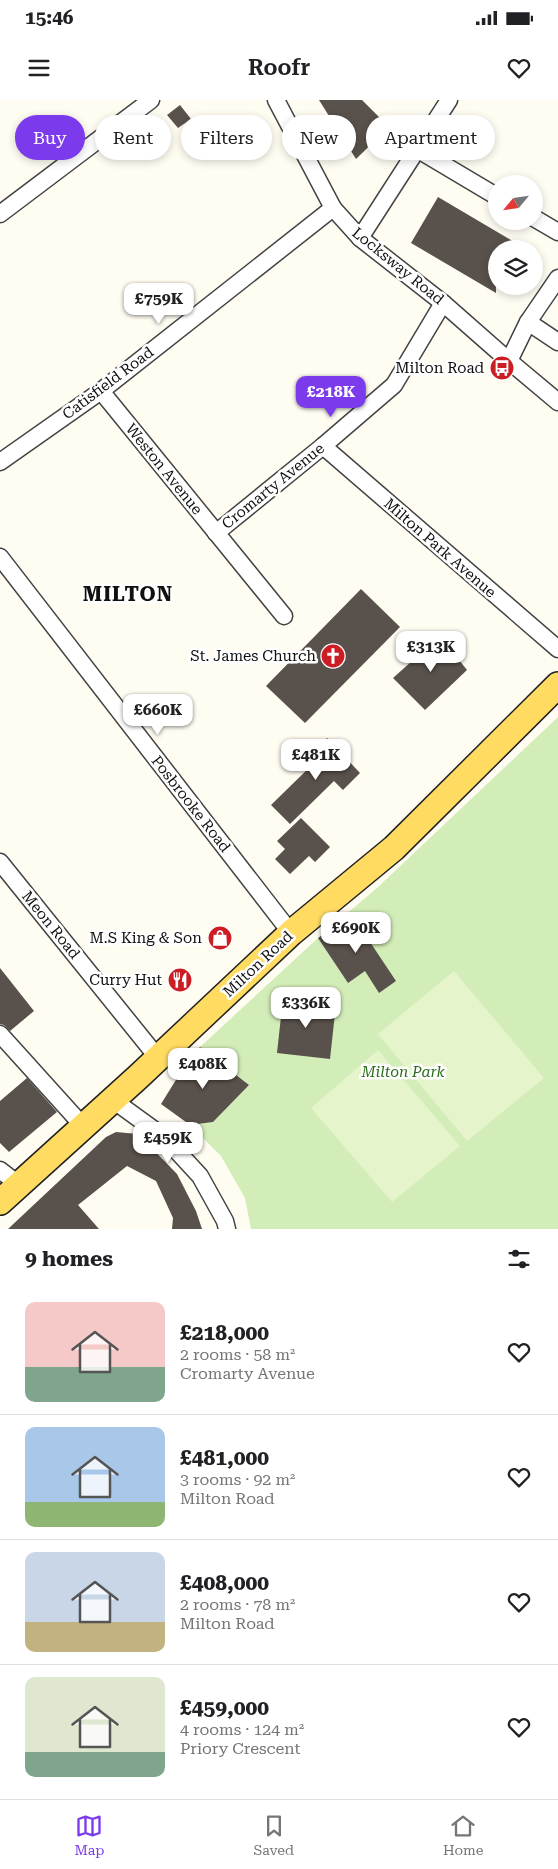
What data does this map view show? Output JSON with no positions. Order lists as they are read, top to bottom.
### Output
{
  "streets": {
    "main road": ["Milton Road"],
    "street": [
      "Locksway Road",
      "Catisfield Road",
      "Weston Avenue",
      "Cromarty Avenue",
      "Milton Park Avenue",
      "Posbrooke Road",
      "Meon Road"
    ]
  },
  "crossings": [
    ["Locksway Road", "Catisfield Road"],
    ["Locksway Road", "Cromarty Avenue"],
    ["Catisfield Road", "Weston Avenue"],
    ["Weston Avenue", "Cromarty Avenue"],
    ["Cromarty Avenue", "Milton Park Avenue"],
    ["Posbrooke Road", "Milton Road"],
    ["Meon Road", "Milton Road"]
  ],
  "districts": ["MILTON"],
  "parks": ["Milton Park"],
  "places": {
    "bus stop": ["Milton Road"],
    "church": ["St. James Church"],
    "shop": ["M.S King & Son"],
    "restaurant": ["Curry Hut"]
  },
  "north": "bottom left",
  "page": {
    "status": "15:46",
    "header": "Roofr",
    "chip": [
      "Buy",
      "Rent",
      "Filters",
      "New",
      "Apartment"
    ],
    "price": [
      "£759K",
      "£218K",
      "£313K",
      "£660K",
      "£481K",
      "£690K",
      "£336K",
      "£408K",
      "£459K"
    ],
    "heading": "9 homes",
    "list": [
      {
        "name": "£218,000",
        "note": "2 rooms · 58 m² · Cromarty Avenue"
      },
      {
        "name": "£481,000",
        "note": "3 rooms · 92 m² · Milton Road"
      },
      {
        "name": "£408,000",
        "note": "2 rooms · 78 m² · Milton Road"
      },
      {
        "name": "£459,000",
        "note": "4 rooms · 124 m² · Priory Crescent"
      }
    ],
    "tabs": ["Map", "Saved", "Home"]
  }
}
